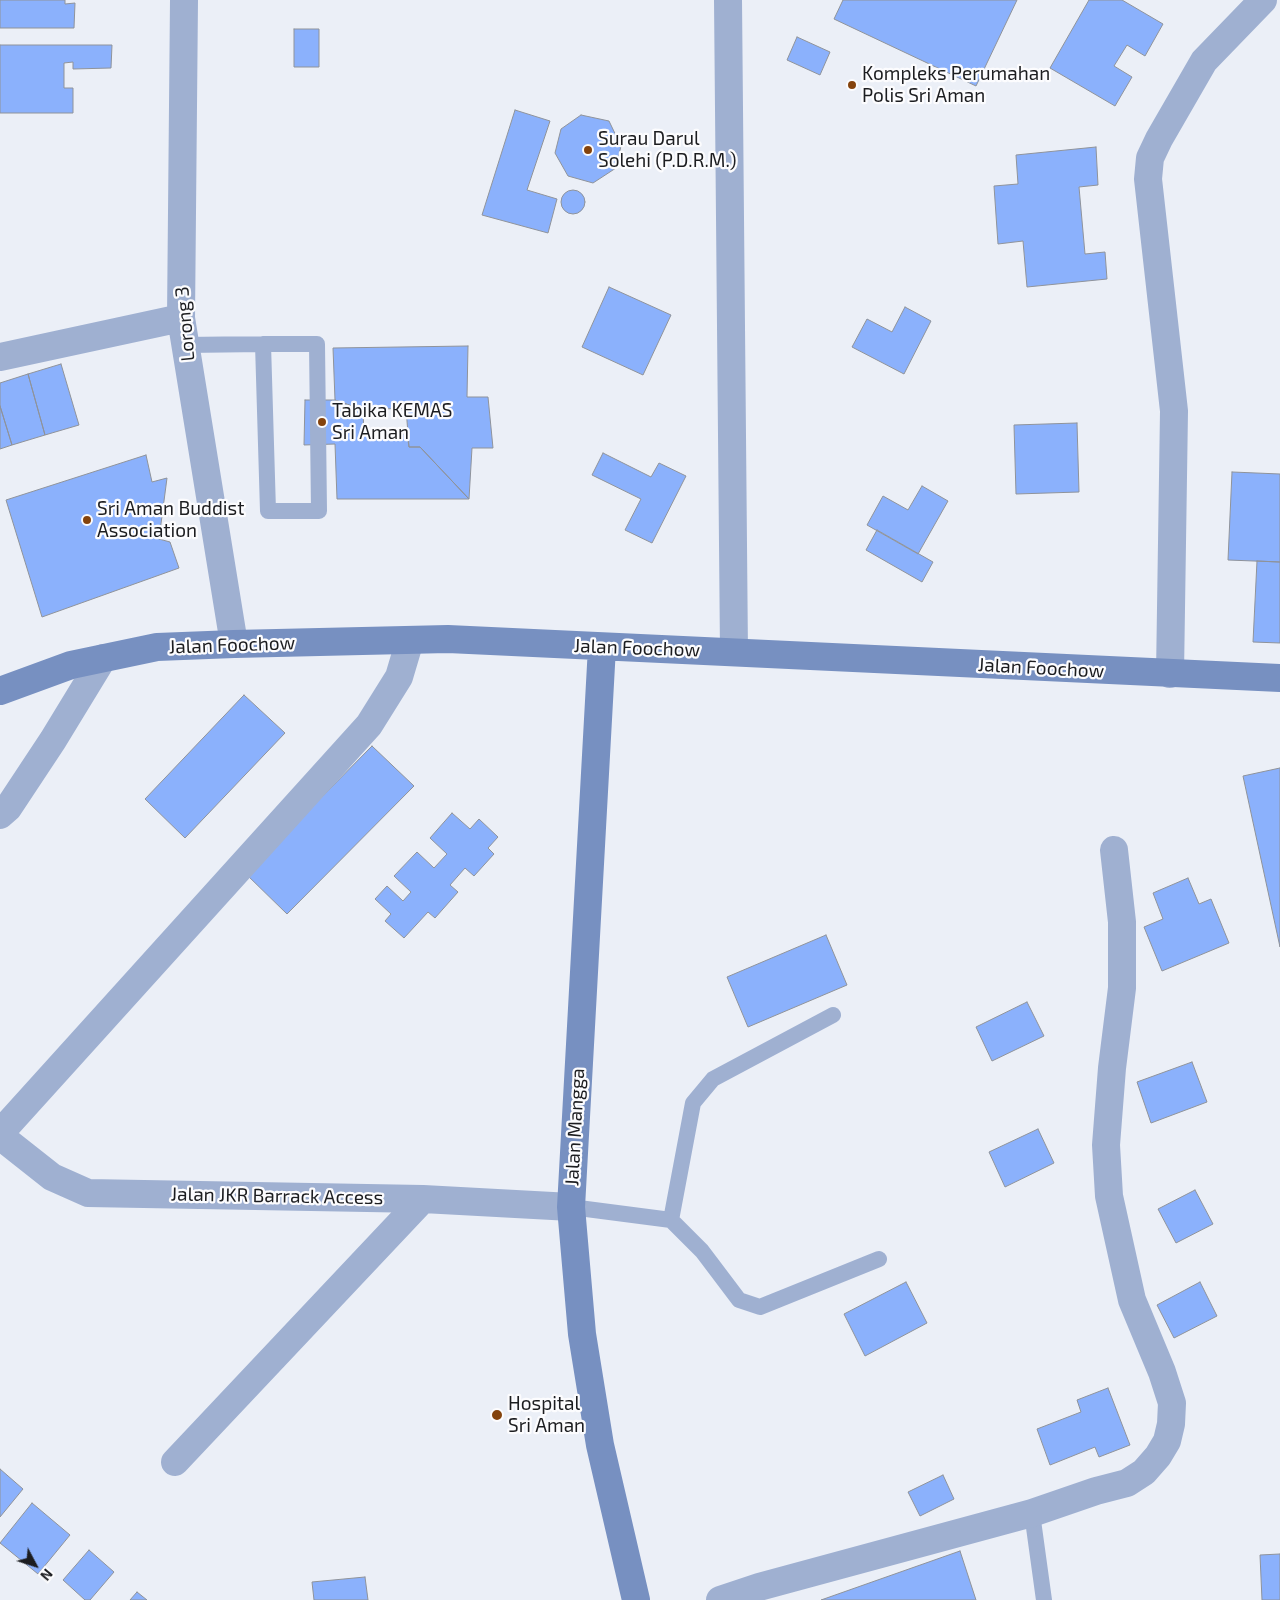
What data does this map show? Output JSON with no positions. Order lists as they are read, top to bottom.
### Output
{
  "streets": {
    "main road": ["Jalan Foochow", "Jalan Mangga"],
    "street": ["Lorong 3", "Jalan JKR Barrack Access"]
  },
  "crossings": [
    ["Lorong 3", "Jalan Foochow"],
    ["Jalan Foochow", "Jalan Mangga"],
    ["Jalan Mangga", "Jalan JKR Barrack Access"]
  ],
  "places": [
    "Kompleks Perumahan Polis Sri Aman",
    "Surau Darul Solehi (P.D.R.M.)",
    "Tabika KEMAS Sri Aman",
    "Sri Aman Buddist Association",
    "Hospital Sri Aman"
  ],
  "north": "bottom right"
}
